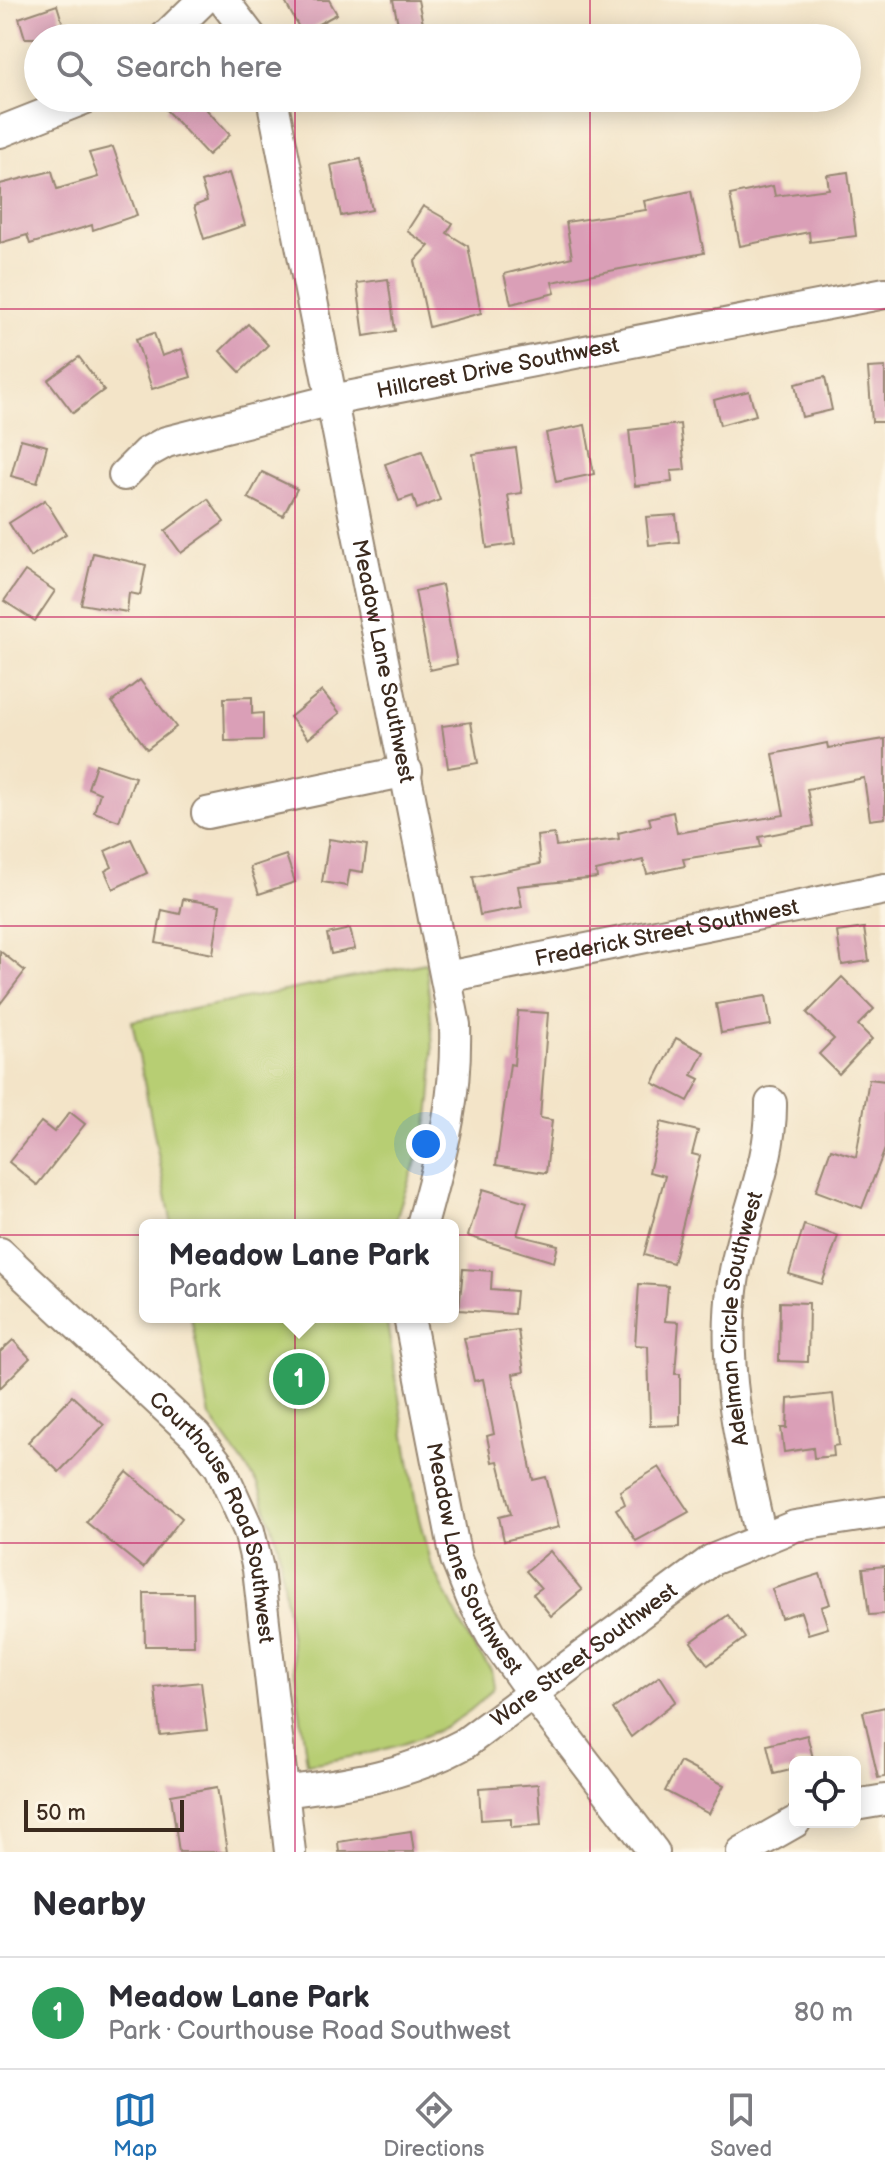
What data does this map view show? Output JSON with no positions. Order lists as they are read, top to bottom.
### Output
{
  "streets": {
    "street": [
      "Hillcrest Drive Southwest",
      "Meadow Lane Southwest",
      "Frederick Street Southwest",
      "Adelman Circle Southwest",
      "Courthouse Road Southwest",
      "Ware Street Southwest"
    ]
  },
  "crossings": [
    ["Hillcrest Drive Southwest", "Meadow Lane Southwest"],
    ["Meadow Lane Southwest", "Frederick Street Southwest"],
    ["Meadow Lane Southwest", "Ware Street Southwest"],
    ["Adelman Circle Southwest", "Ware Street Southwest"],
    ["Courthouse Road Southwest", "Ware Street Southwest"]
  ],
  "scale_bar": "50 m",
  "page": {
    "search": "Search here",
    "popup": ["Meadow Lane Park", "Park"],
    "pins": "1",
    "scale": "50 m",
    "heading": "Nearby",
    "list": [
      {
        "mark": "1",
        "name": "Meadow Lane Park",
        "note": "Park · Courthouse Road Southwest",
        "value": "80 m"
      }
    ],
    "nav": ["Map", "Directions", "Saved"]
  }
}
